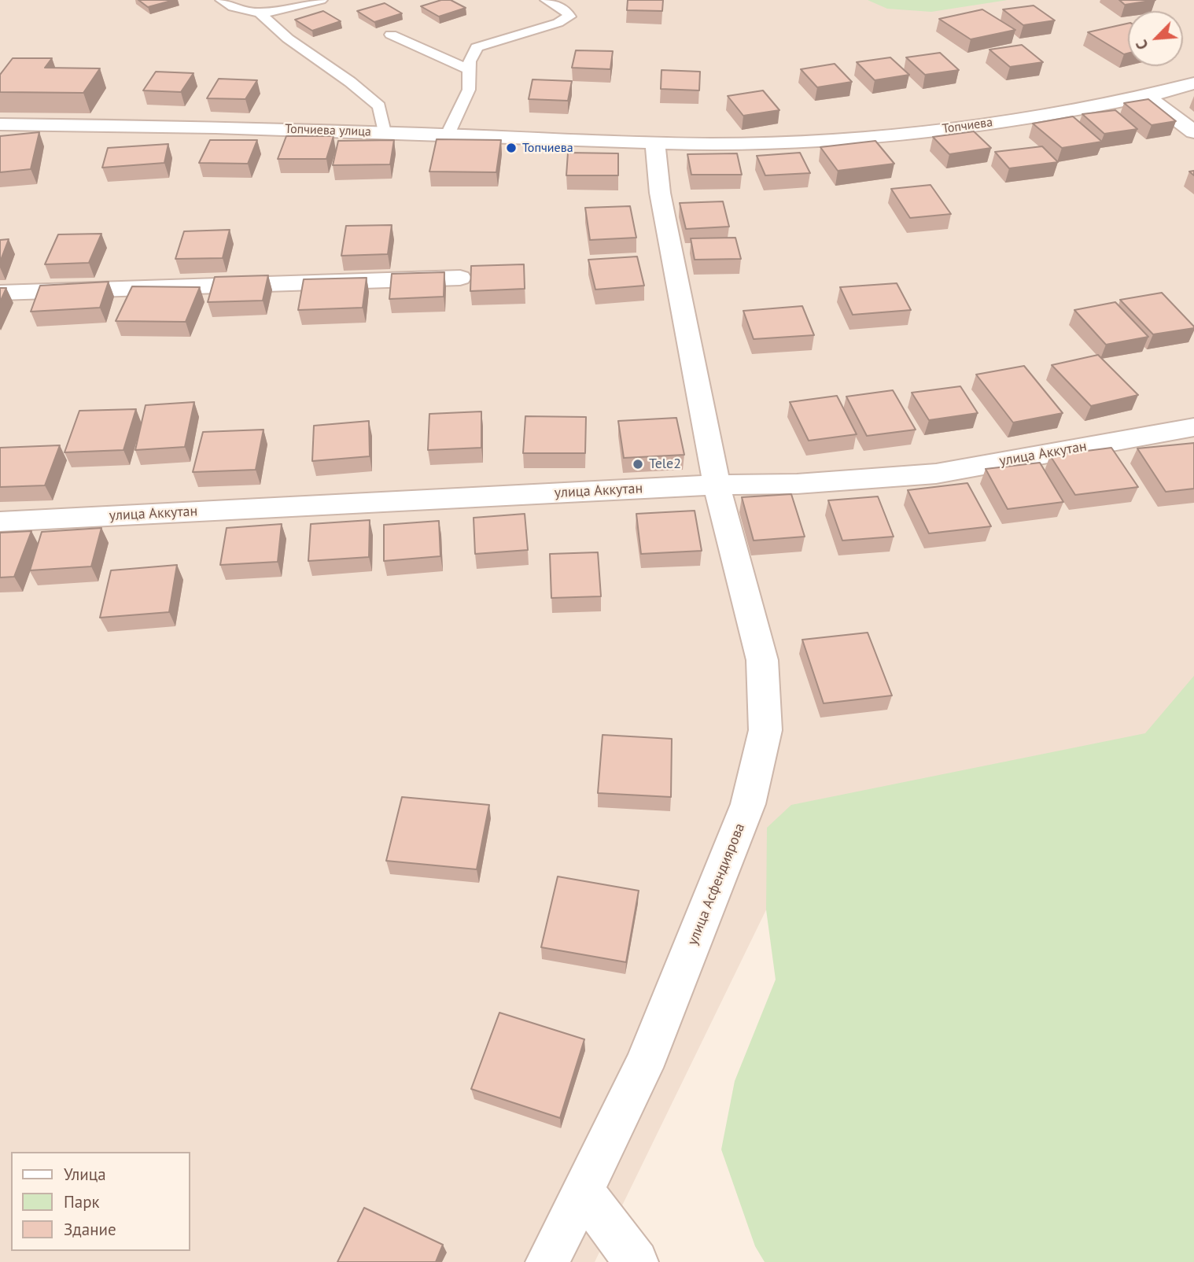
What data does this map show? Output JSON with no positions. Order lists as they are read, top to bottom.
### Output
{
  "streets": {
    "street": [
      "Топчиева",
      "Топчиева улица",
      "улица Аккутан",
      "улица Асфендиярова"
    ]
  },
  "crossings": [
    ["Топчиева", "Топчиева улица"],
    ["улица Аккутан", "улица Асфендиярова"]
  ],
  "places": ["Топчиева", "Tele2"],
  "legend": ["Улица", "Парк", "Здание"],
  "north": "bottom left"
}
